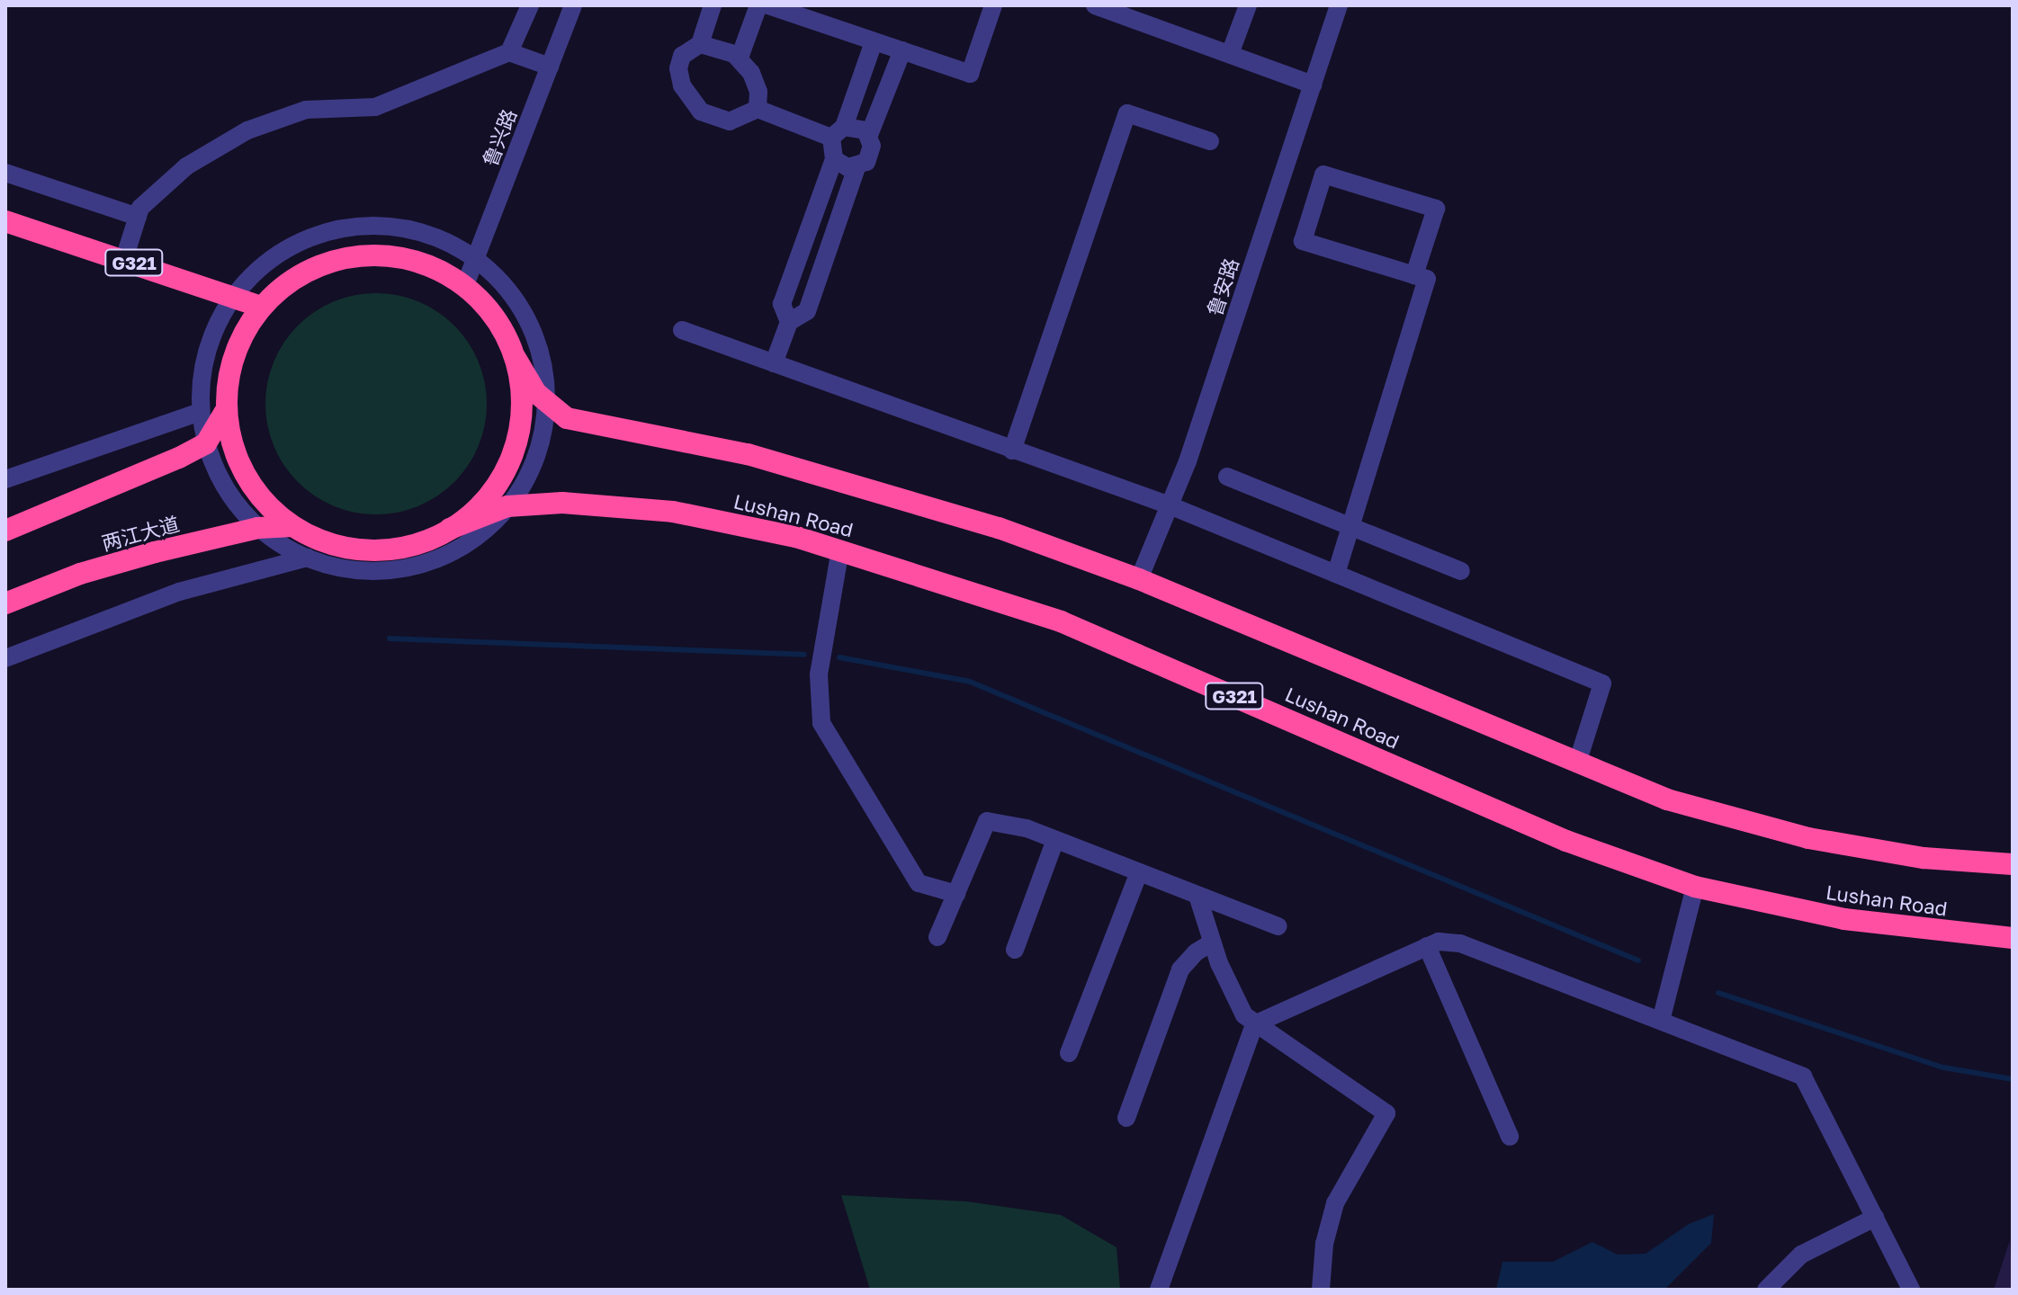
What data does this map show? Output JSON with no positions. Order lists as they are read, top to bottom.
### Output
{
  "streets": {
    "highway": ["G321", "Lushan Road", "两江大道"],
    "street": ["鲁兴路", "鲁安路"]
  },
  "crossings": [
    ["Lushan Road", "两江大道"]
  ]
}
